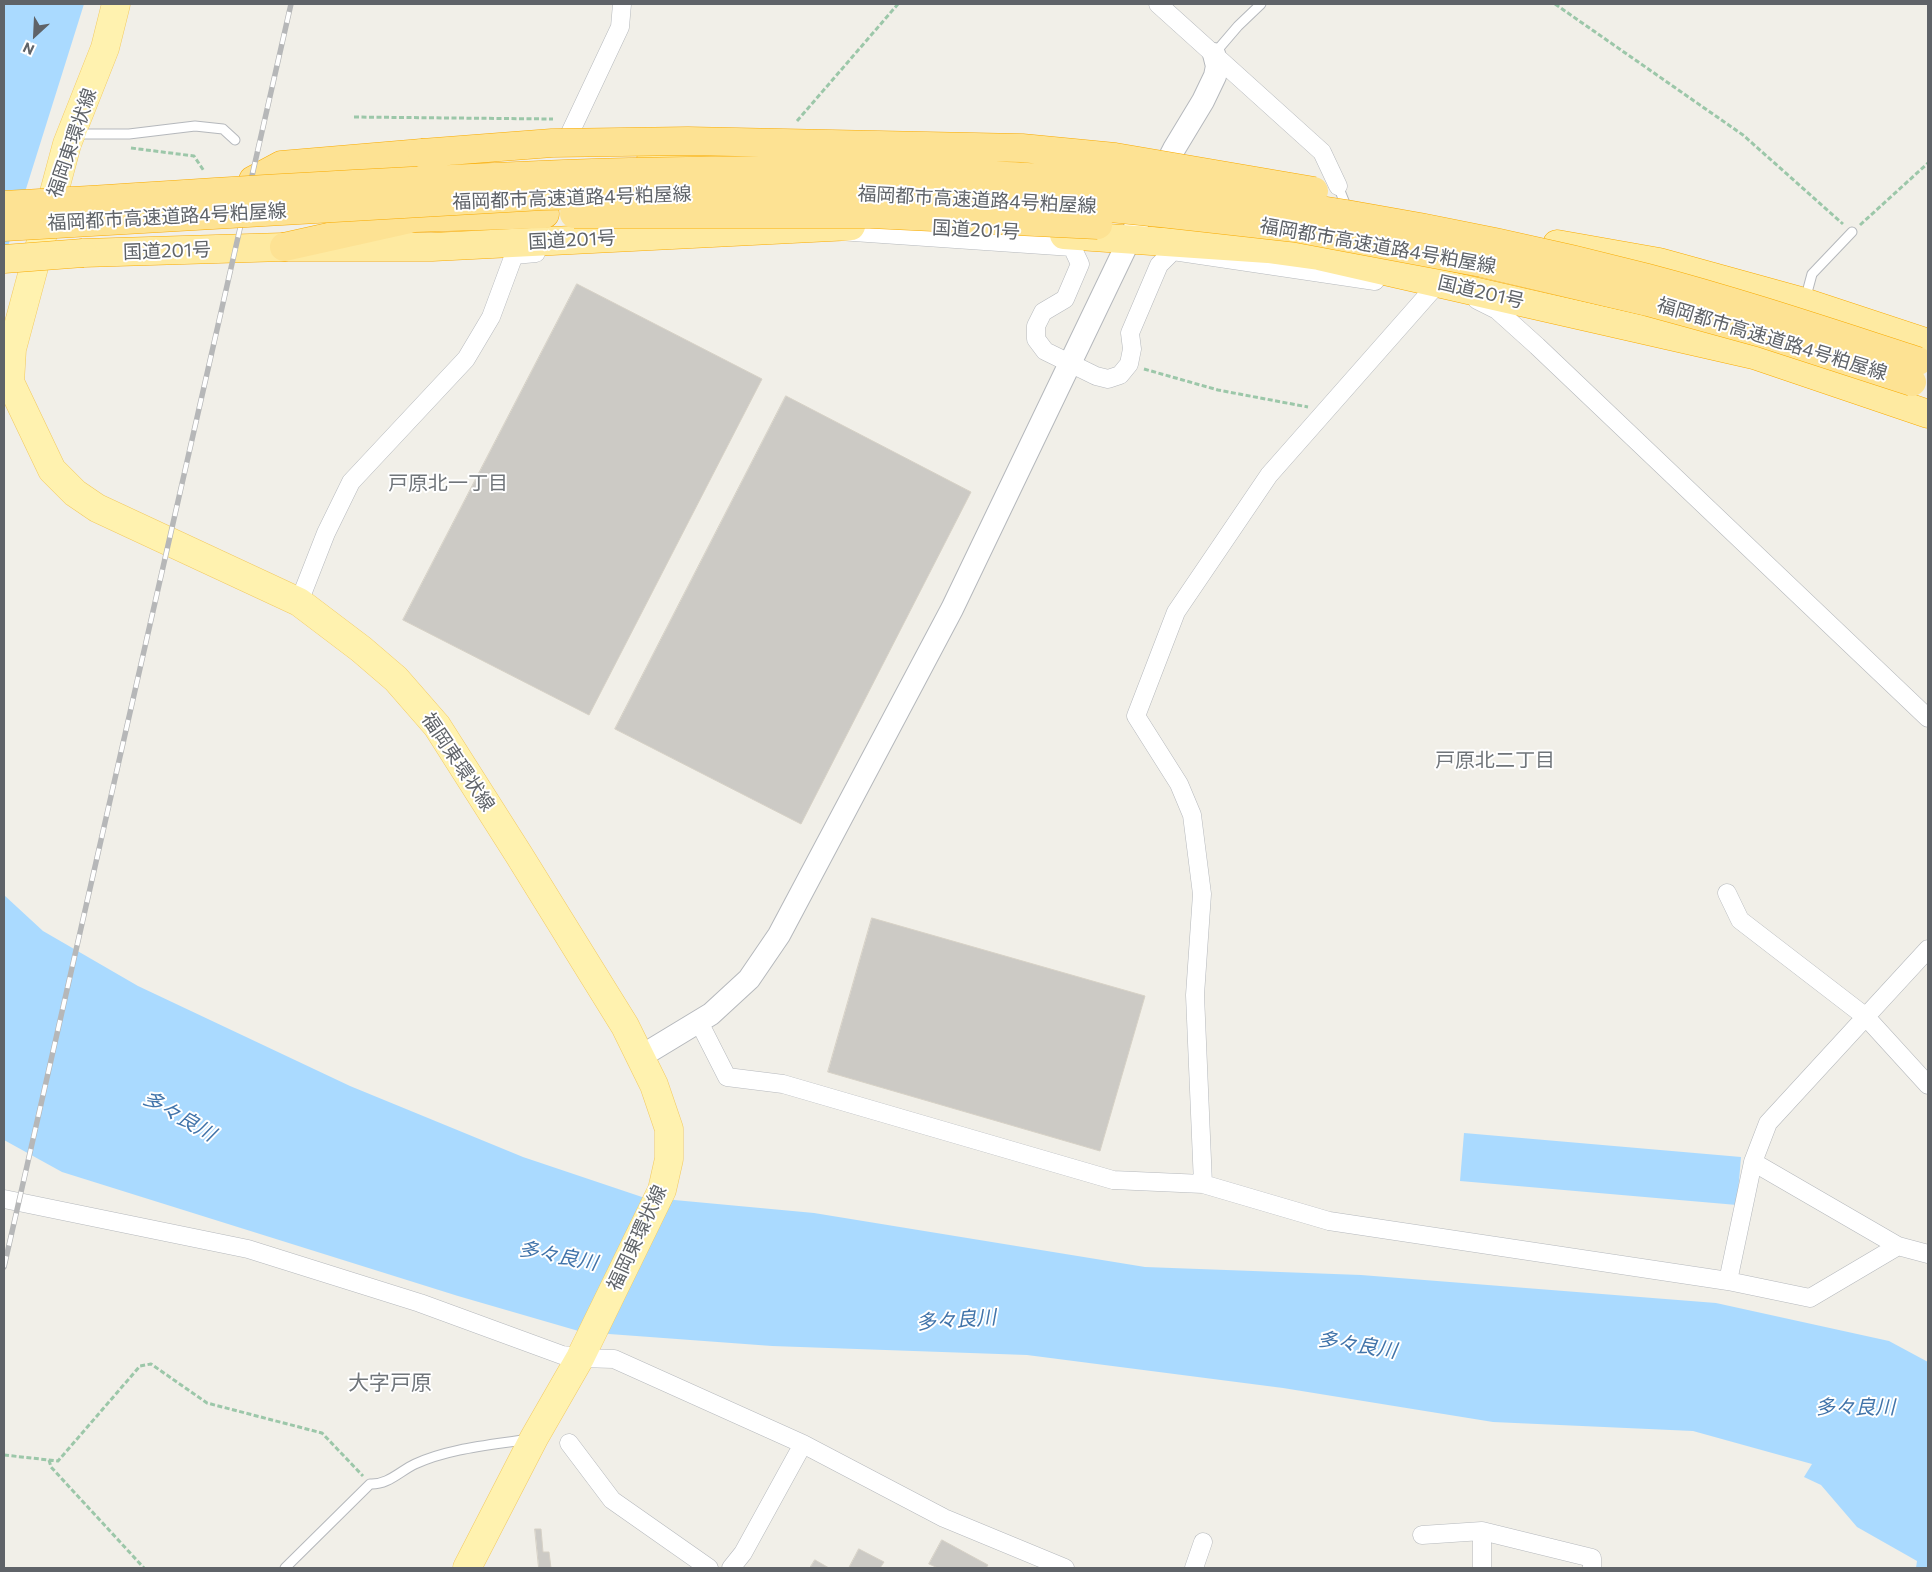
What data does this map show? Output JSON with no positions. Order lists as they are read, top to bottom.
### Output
{
  "streets": {
    "highway": ["福岡都市高速道路4号粕屋線", "国道201号"],
    "main road": ["福岡東環状線"]
  },
  "districts": ["戸原北一丁目", "戸原北二丁目", "大字戸原"],
  "water": ["多々良川"],
  "north": "bottom left"
}
